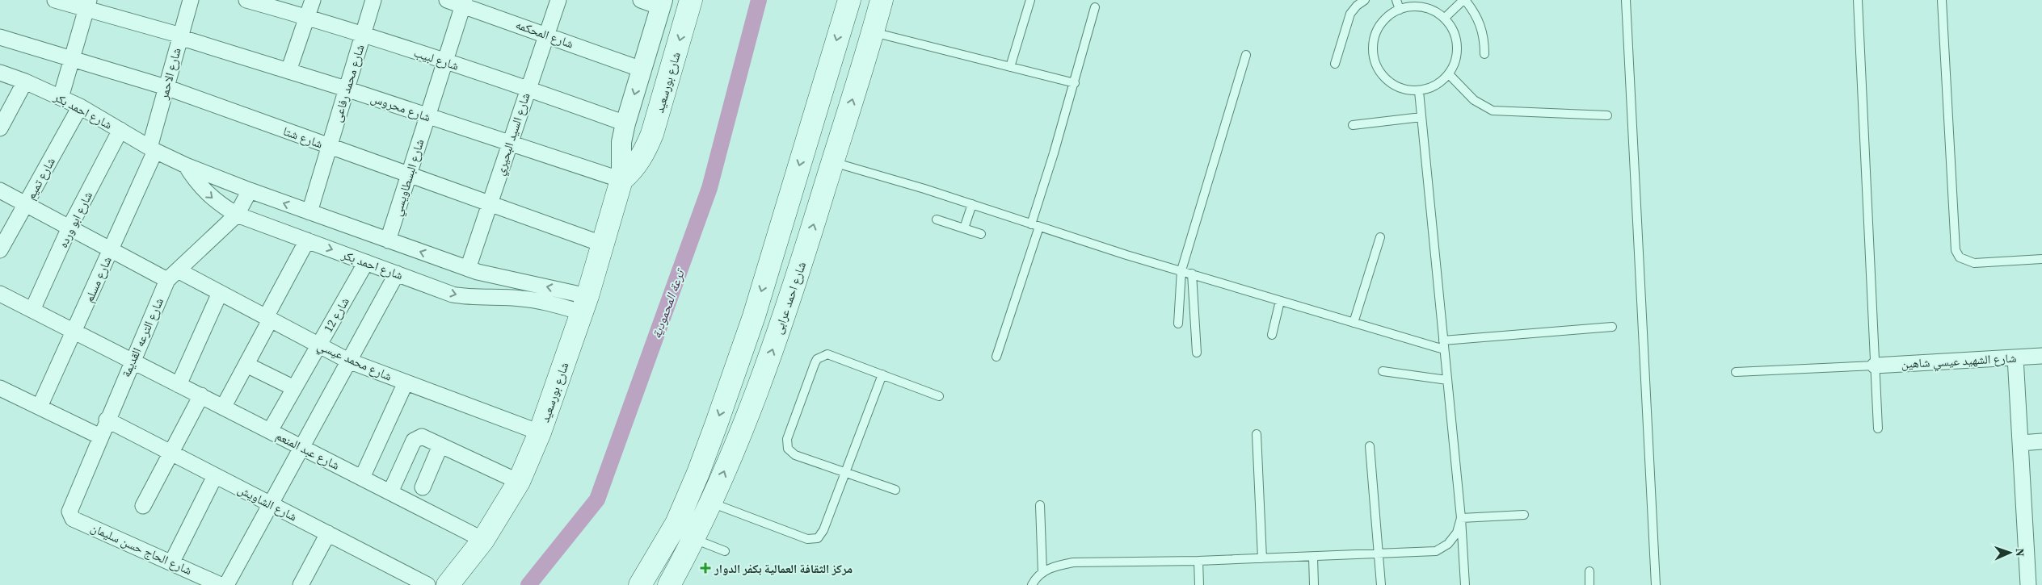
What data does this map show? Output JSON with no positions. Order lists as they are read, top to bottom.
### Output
{
  "streets": {
    "main road": ["شارع بورسعيد", "شارع احمد عرابى"],
    "street": [
      "شارع المحكمه",
      "شارع لبيب",
      "شارع الاحمر",
      "شارع محمد رفاعى",
      "شارع محروس",
      "شارع احمد بكر",
      "شارع السيد البحيري",
      "شارع شتا",
      "شارع البسطاويسي",
      "شارع تميم",
      "شارع ابو ورده",
      "شارع مسلم",
      "شارع 12",
      "شارع الترعه القديمة",
      "شارع محمد عيسي",
      "شارع الشهيد عيسي شاهين",
      "شارع عبد المنعم",
      "شارع الشاويش",
      "شارع الحاج حسن سليمان"
    ]
  },
  "crossings": [
    ["شارع المحكمه", "شارع بورسعيد"],
    ["شارع المحكمه", "شارع السيد البحيري"],
    ["شارع المحكمه", "شارع البسطاويسي"],
    ["شارع لبيب", "شارع بورسعيد"],
    ["شارع لبيب", "شارع محمد رفاعى"],
    ["شارع لبيب", "شارع السيد البحيري"],
    ["شارع لبيب", "شارع البسطاويسي"],
    ["شارع الاحمر", "شارع محروس"],
    ["شارع الاحمر", "شارع احمد بكر"],
    ["شارع الاحمر", "شارع شتا"],
    ["شارع الاحمر", "شارع مسلم"],
    ["شارع بورسعيد", "شارع محروس"],
    ["شارع بورسعيد", "شارع احمد بكر"],
    ["شارع بورسعيد", "شارع شتا"],
    ["شارع بورسعيد", "شارع محمد عيسي"],
    ["شارع بورسعيد", "شارع عبد المنعم"],
    ["شارع محمد رفاعى", "شارع محروس"],
    ["شارع محمد رفاعى", "شارع احمد بكر"],
    ["شارع محمد رفاعى", "شارع شتا"],
    ["شارع محروس", "شارع السيد البحيري"],
    ["شارع محروس", "شارع البسطاويسي"],
    ["شارع احمد بكر", "شارع السيد البحيري"],
    ["شارع احمد بكر", "شارع البسطاويسي"],
    ["شارع احمد بكر", "شارع تميم"],
    ["شارع احمد بكر", "شارع ابو ورده"],
    ["شارع احمد بكر", "شارع مسلم"],
    ["شارع احمد بكر", "شارع 12"],
    ["شارع احمد بكر", "شارع الترعه القديمة"],
    ["شارع السيد البحيري", "شارع شتا"],
    ["شارع شتا", "شارع البسطاويسي"],
    ["شارع تميم", "شارع محمد عيسي"],
    ["شارع ابو ورده", "شارع محمد عيسي"],
    ["شارع ابو ورده", "شارع عبد المنعم"],
    ["شارع مسلم", "شارع محمد عيسي"],
    ["شارع مسلم", "شارع عبد المنعم"],
    ["شارع 12", "شارع محمد عيسي"],
    ["شارع 12", "شارع عبد المنعم"],
    ["شارع الترعه القديمة", "شارع محمد عيسي"],
    ["شارع الترعه القديمة", "شارع عبد المنعم"],
    ["شارع الترعه القديمة", "شارع الشاويش"],
    ["شارع الترعه القديمة", "شارع الحاج حسن سليمان"]
  ],
  "water": ["ترعة المحمودية"],
  "places": {
    "health": ["مركز الثقافة العمالية بكفر الدوار"]
  },
  "north": "right"
}
